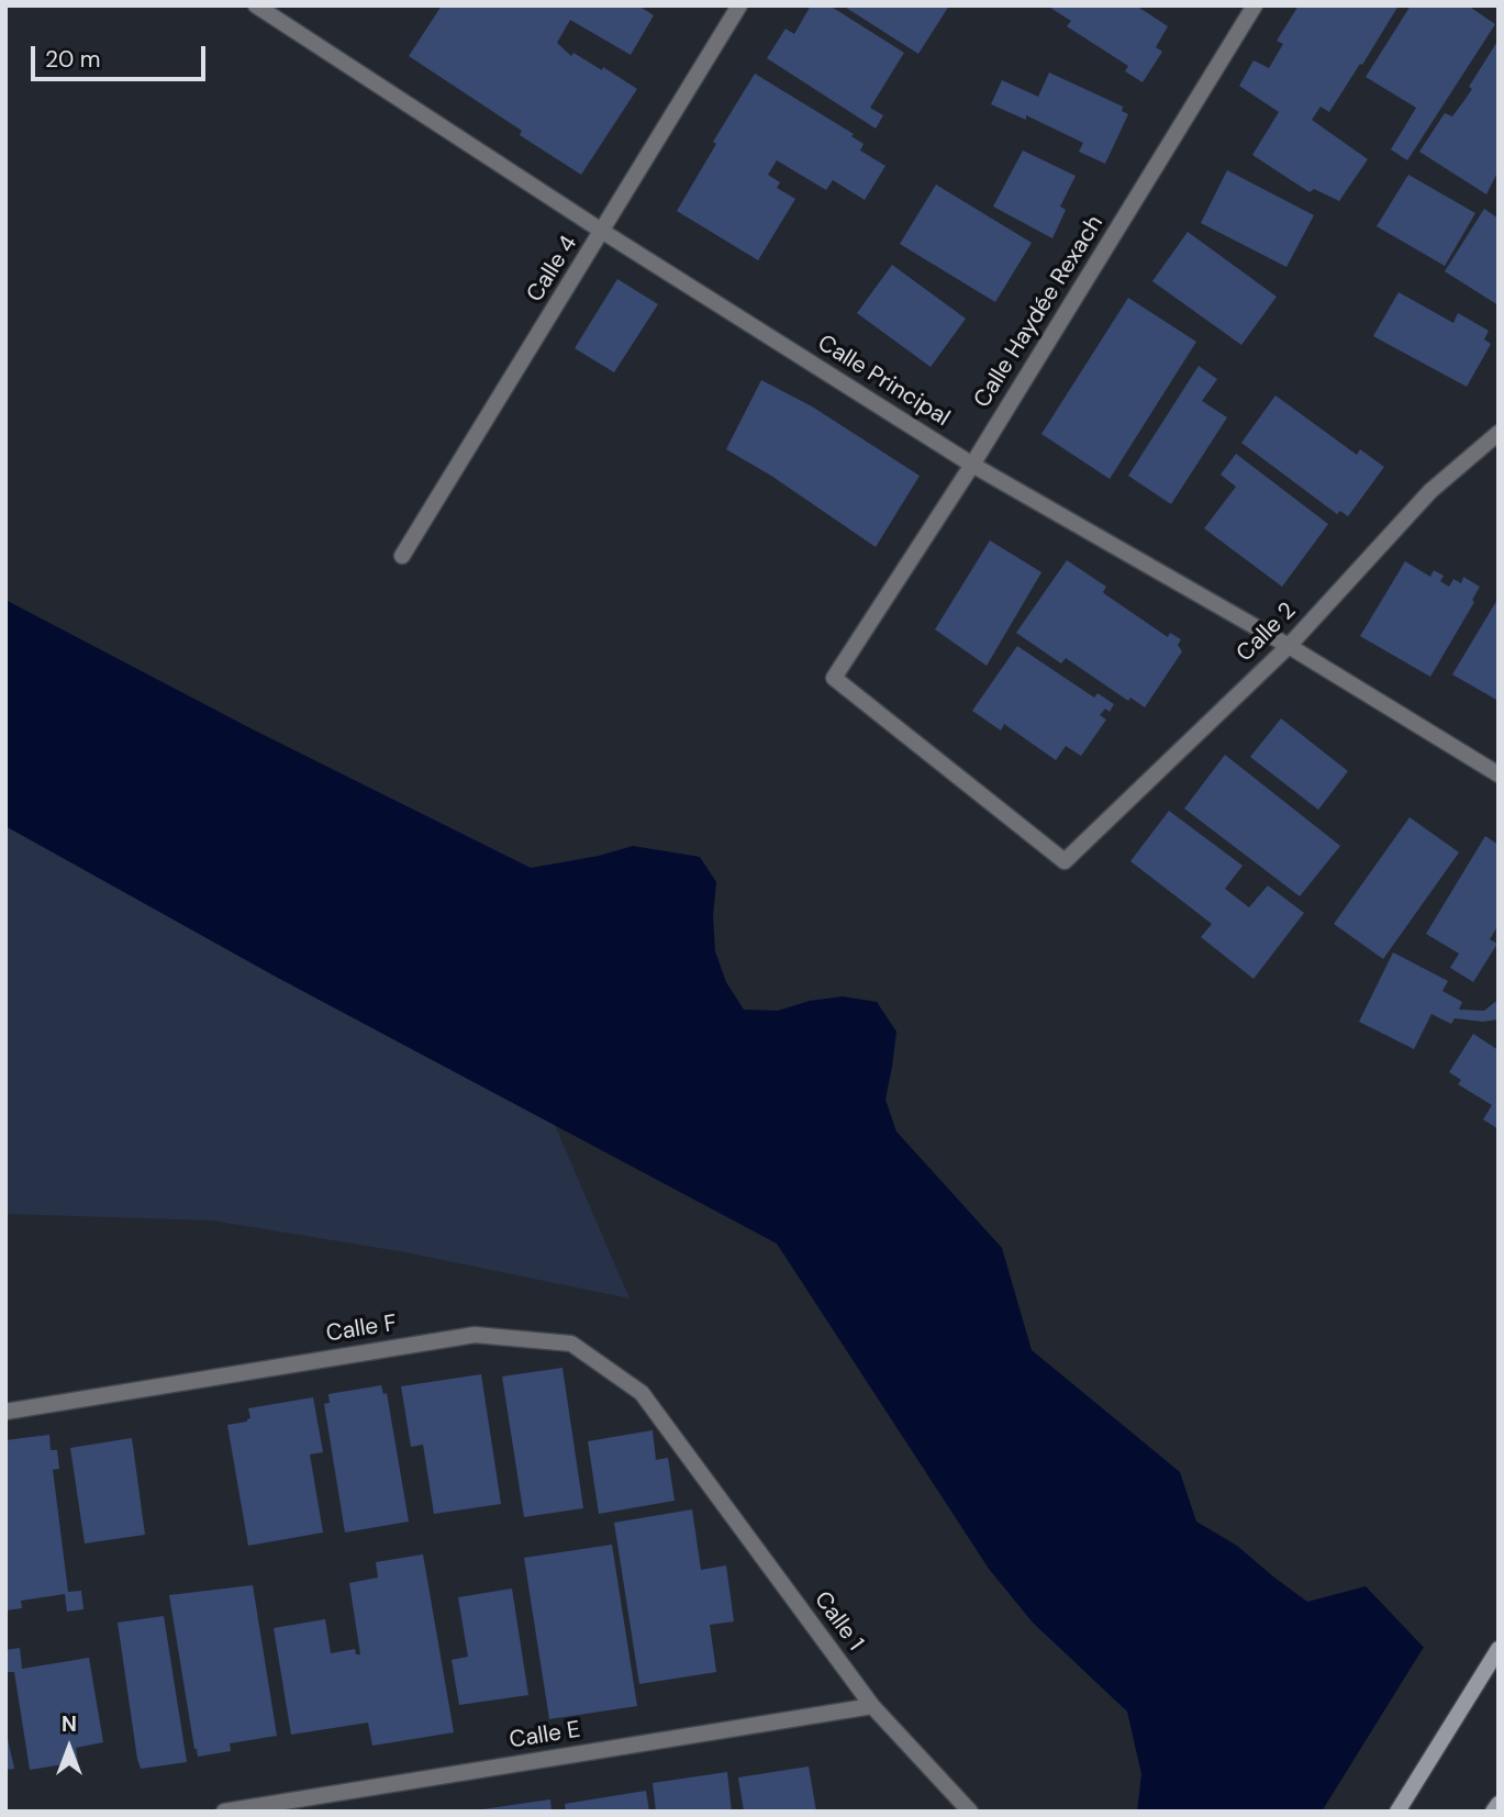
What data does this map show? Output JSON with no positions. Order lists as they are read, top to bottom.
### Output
{
  "streets": {
    "street": [
      "Calle 4",
      "Calle Haydée Rexach",
      "Calle Principal",
      "Calle 2",
      "Calle F",
      "Calle 1",
      "Calle E"
    ]
  },
  "crossings": [
    ["Calle 4", "Calle Principal"],
    ["Calle Haydée Rexach", "Calle Principal"],
    ["Calle Haydée Rexach", "Calle 2"],
    ["Calle Principal", "Calle 2"],
    ["Calle F", "Calle 1"],
    ["Calle 1", "Calle E"]
  ],
  "scale_bar": "20 m",
  "north": "top"
}
